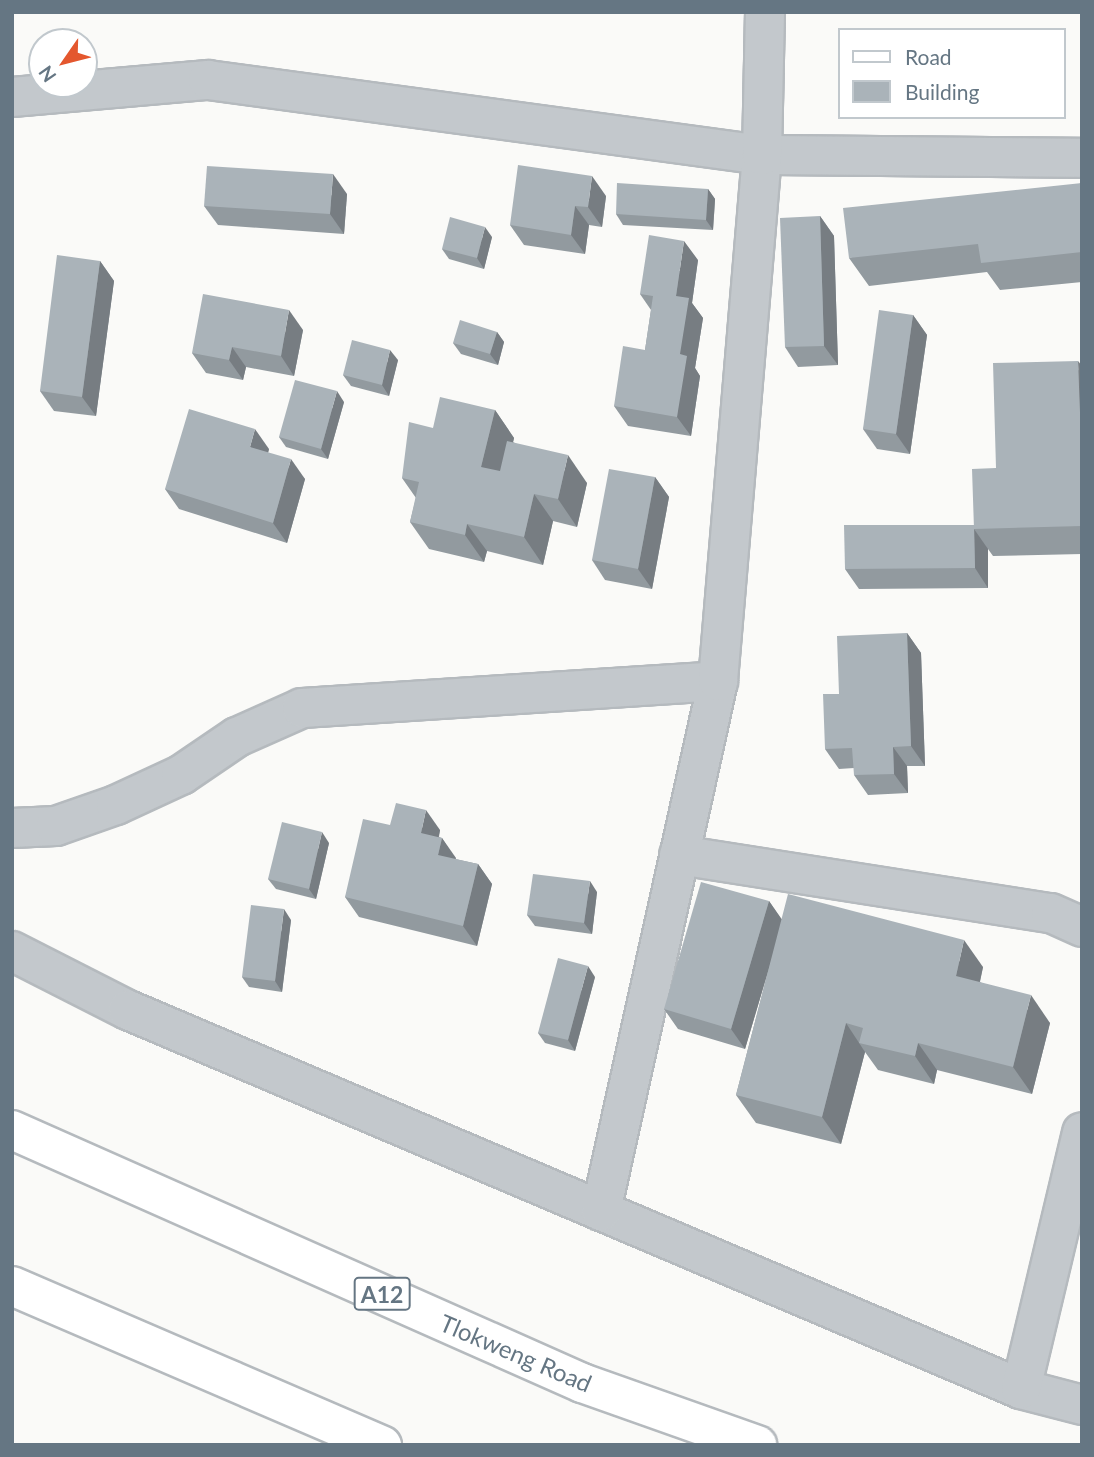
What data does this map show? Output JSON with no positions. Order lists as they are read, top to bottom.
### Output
{
  "streets": {
    "main road": ["A12", "Tlokweng Road"]
  },
  "legend": ["Road", "Building"],
  "north": "bottom left"
}
